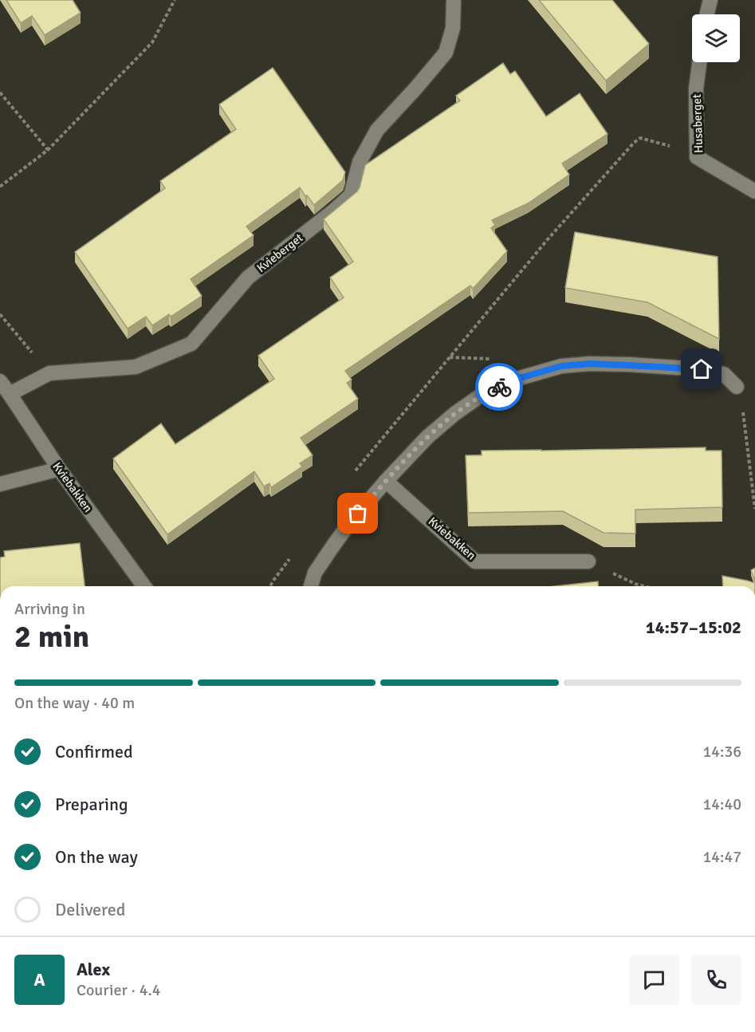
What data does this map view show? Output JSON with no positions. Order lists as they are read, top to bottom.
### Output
{
  "streets": {
    "street": ["Husaberget", "Kvieberget", "Kviebakken"]
  },
  "crossings": [
    ["Kvieberget", "Kviebakken"]
  ],
  "page": {
    "heading": ["2 min", "Arriving in", "14:57–15:02"],
    "panel": ["Alex", "Courier · 4.4"],
    "bar": "On the way · 40 m",
    "list": [
      ["Confirmed", "14:36"],
      ["Preparing", "14:40"],
      ["On the way", "14:47"],
      "Delivered"
    ],
    "round": "A"
  }
}
